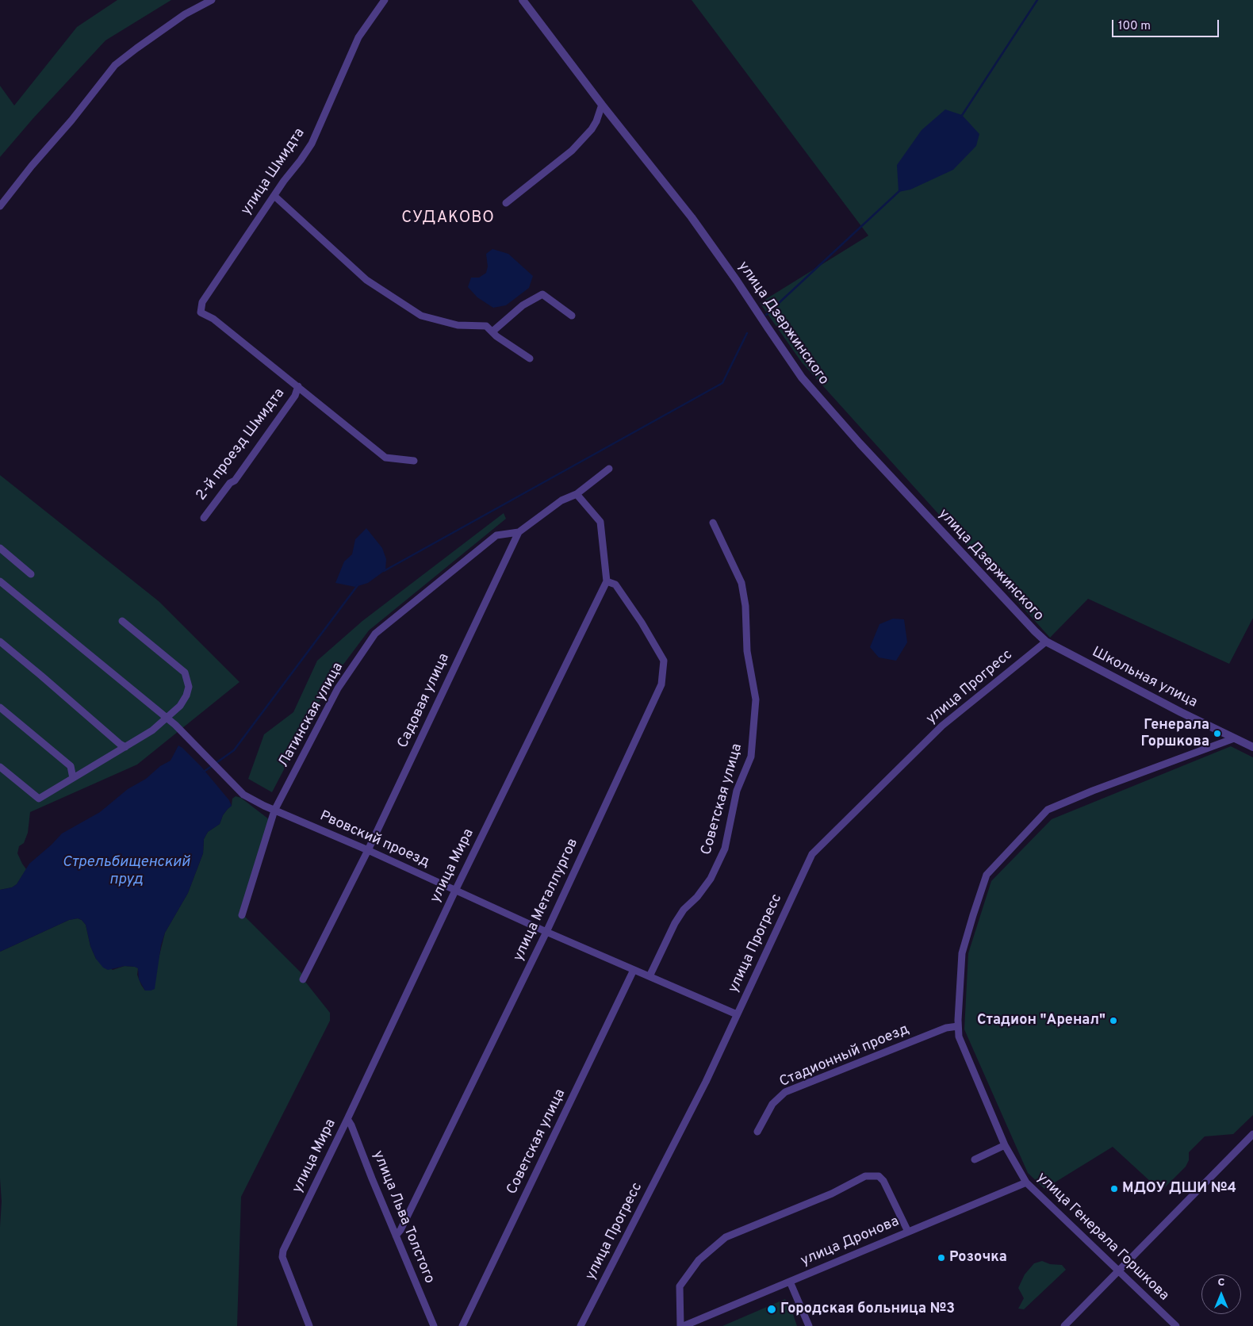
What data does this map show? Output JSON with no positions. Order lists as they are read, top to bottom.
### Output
{
  "streets": {
    "street": [
      "улица Шмидта",
      "улица Дзержинского",
      "2-й проезд Шмидта",
      "Школьная улица",
      "улица Прогресс",
      "Садовая улица",
      "Латинская улица",
      "Советская улица",
      "Рвовский проезд",
      "улица Мира",
      "улица Металлургов",
      "Стадионный проезд",
      "улица Льва Толстого",
      "улица Генерала Горшкова",
      "улица Дронова"
    ]
  },
  "crossings": [
    ["улица Шмидта", "2-й проезд Шмидта"],
    ["улица Дзержинского", "Школьная улица"],
    ["улица Дзержинского", "улица Прогресс"],
    ["Школьная улица", "улица Прогресс"],
    ["Школьная улица", "улица Генерала Горшкова"],
    ["улица Прогресс", "Рвовский проезд"],
    ["Садовая улица", "Латинская улица"],
    ["Садовая улица", "Рвовский проезд"],
    ["Латинская улица", "Рвовский проезд"],
    ["Советская улица", "Рвовский проезд"],
    ["Рвовский проезд", "улица Мира"],
    ["Рвовский проезд", "улица Металлургов"],
    ["улица Мира", "улица Металлургов"],
    ["улица Мира", "улица Льва Толстого"],
    ["улица Металлургов", "улица Льва Толстого"],
    ["Стадионный проезд", "улица Генерала Горшкова"],
    ["улица Генерала Горшкова", "улица Дронова"]
  ],
  "districts": ["СУДАКОВО"],
  "water": ["Стрельбищенский пруд"],
  "places": [
    "Генерала Горшкова",
    "Стадион \"Аренал\"",
    "МДОУ ДШИ №4",
    "Розочка",
    "Городская больница №3"
  ],
  "scale_bar": "100 m",
  "north": "top"
}
